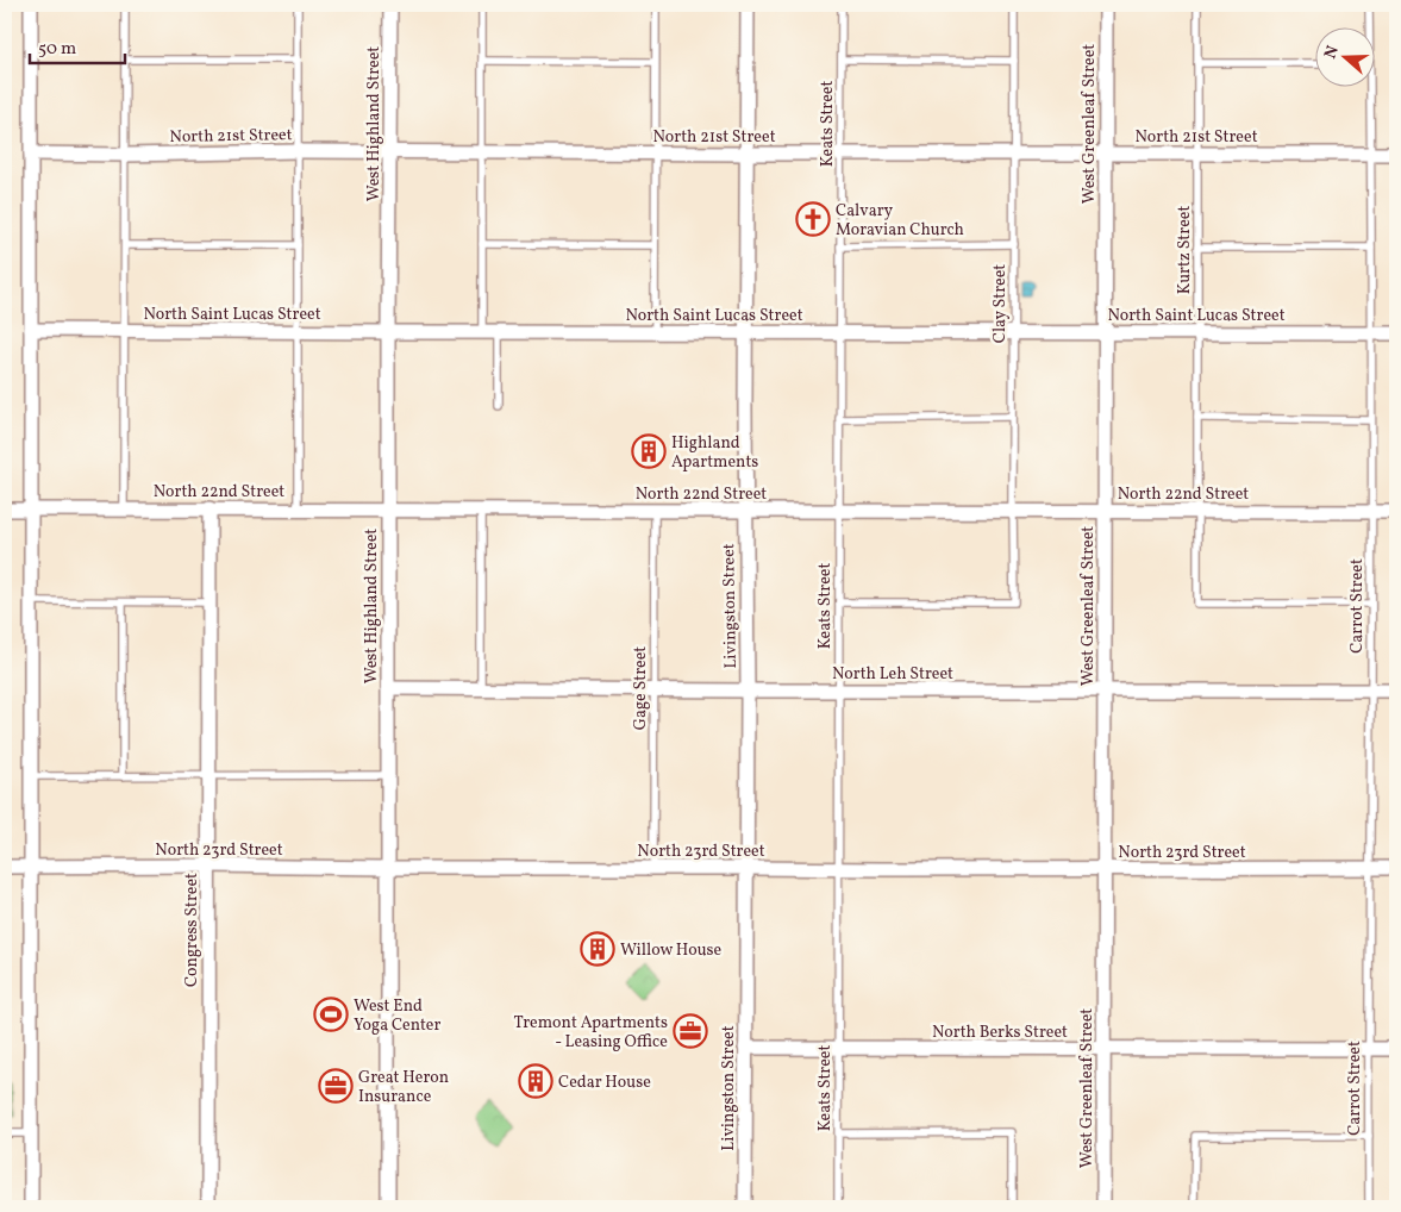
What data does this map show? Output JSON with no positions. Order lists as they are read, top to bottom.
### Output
{
  "streets": {
    "street": [
      "West Highland Street",
      "West Greenleaf Street",
      "North 21st Street",
      "North Saint Lucas Street",
      "North 22nd Street",
      "Livingston Street",
      "North Leh Street",
      "North 23rd Street",
      "Congress Street",
      "North Berks Street"
    ],
    "lane": [
      "Keats Street",
      "Kurtz Street",
      "Clay Street",
      "Carrot Street",
      "Gage Street"
    ]
  },
  "crossings": [
    ["West Highland Street", "North 21st Street"],
    ["West Highland Street", "North Saint Lucas Street"],
    ["West Highland Street", "North 22nd Street"],
    ["West Highland Street", "North Leh Street"],
    ["West Highland Street", "North 23rd Street"],
    ["Keats Street", "North 21st Street"],
    ["Keats Street", "Clay Street"],
    ["Keats Street", "North Saint Lucas Street"],
    ["Keats Street", "North 22nd Street"],
    ["Keats Street", "North Leh Street"],
    ["Keats Street", "North 23rd Street"],
    ["Keats Street", "North Berks Street"],
    ["West Greenleaf Street", "North 21st Street"],
    ["West Greenleaf Street", "North Saint Lucas Street"],
    ["West Greenleaf Street", "North 22nd Street"],
    ["West Greenleaf Street", "North Leh Street"],
    ["West Greenleaf Street", "North 23rd Street"],
    ["West Greenleaf Street", "North Berks Street"],
    ["North 21st Street", "Kurtz Street"],
    ["North 21st Street", "Clay Street"],
    ["North 21st Street", "Livingston Street"],
    ["North 21st Street", "Carrot Street"],
    ["Kurtz Street", "North Saint Lucas Street"],
    ["Kurtz Street", "North 22nd Street"],
    ["Kurtz Street", "Carrot Street"],
    ["Clay Street", "North Saint Lucas Street"],
    ["Clay Street", "North 22nd Street"],
    ["North Saint Lucas Street", "Livingston Street"],
    ["North Saint Lucas Street", "Carrot Street"],
    ["North 22nd Street", "Livingston Street"],
    ["North 22nd Street", "Carrot Street"],
    ["North 22nd Street", "Gage Street"],
    ["North 22nd Street", "Congress Street"],
    ["Livingston Street", "North Leh Street"],
    ["Livingston Street", "North 23rd Street"],
    ["Livingston Street", "North Berks Street"],
    ["Carrot Street", "North Leh Street"],
    ["Carrot Street", "North 23rd Street"],
    ["Carrot Street", "North Berks Street"],
    ["North Leh Street", "Gage Street"],
    ["Gage Street", "North 23rd Street"],
    ["North 23rd Street", "Congress Street"]
  ],
  "places": {
    "church": ["Calvary Moravian Church"],
    "building": ["Highland Apartments", "Willow House", "Cedar House"],
    "sports": ["West End Yoga Center"],
    "office": ["Tremont Apartments - Leasing Office", "Great Heron Insurance"]
  },
  "scale_bar": "50 m",
  "north": "left"
}
